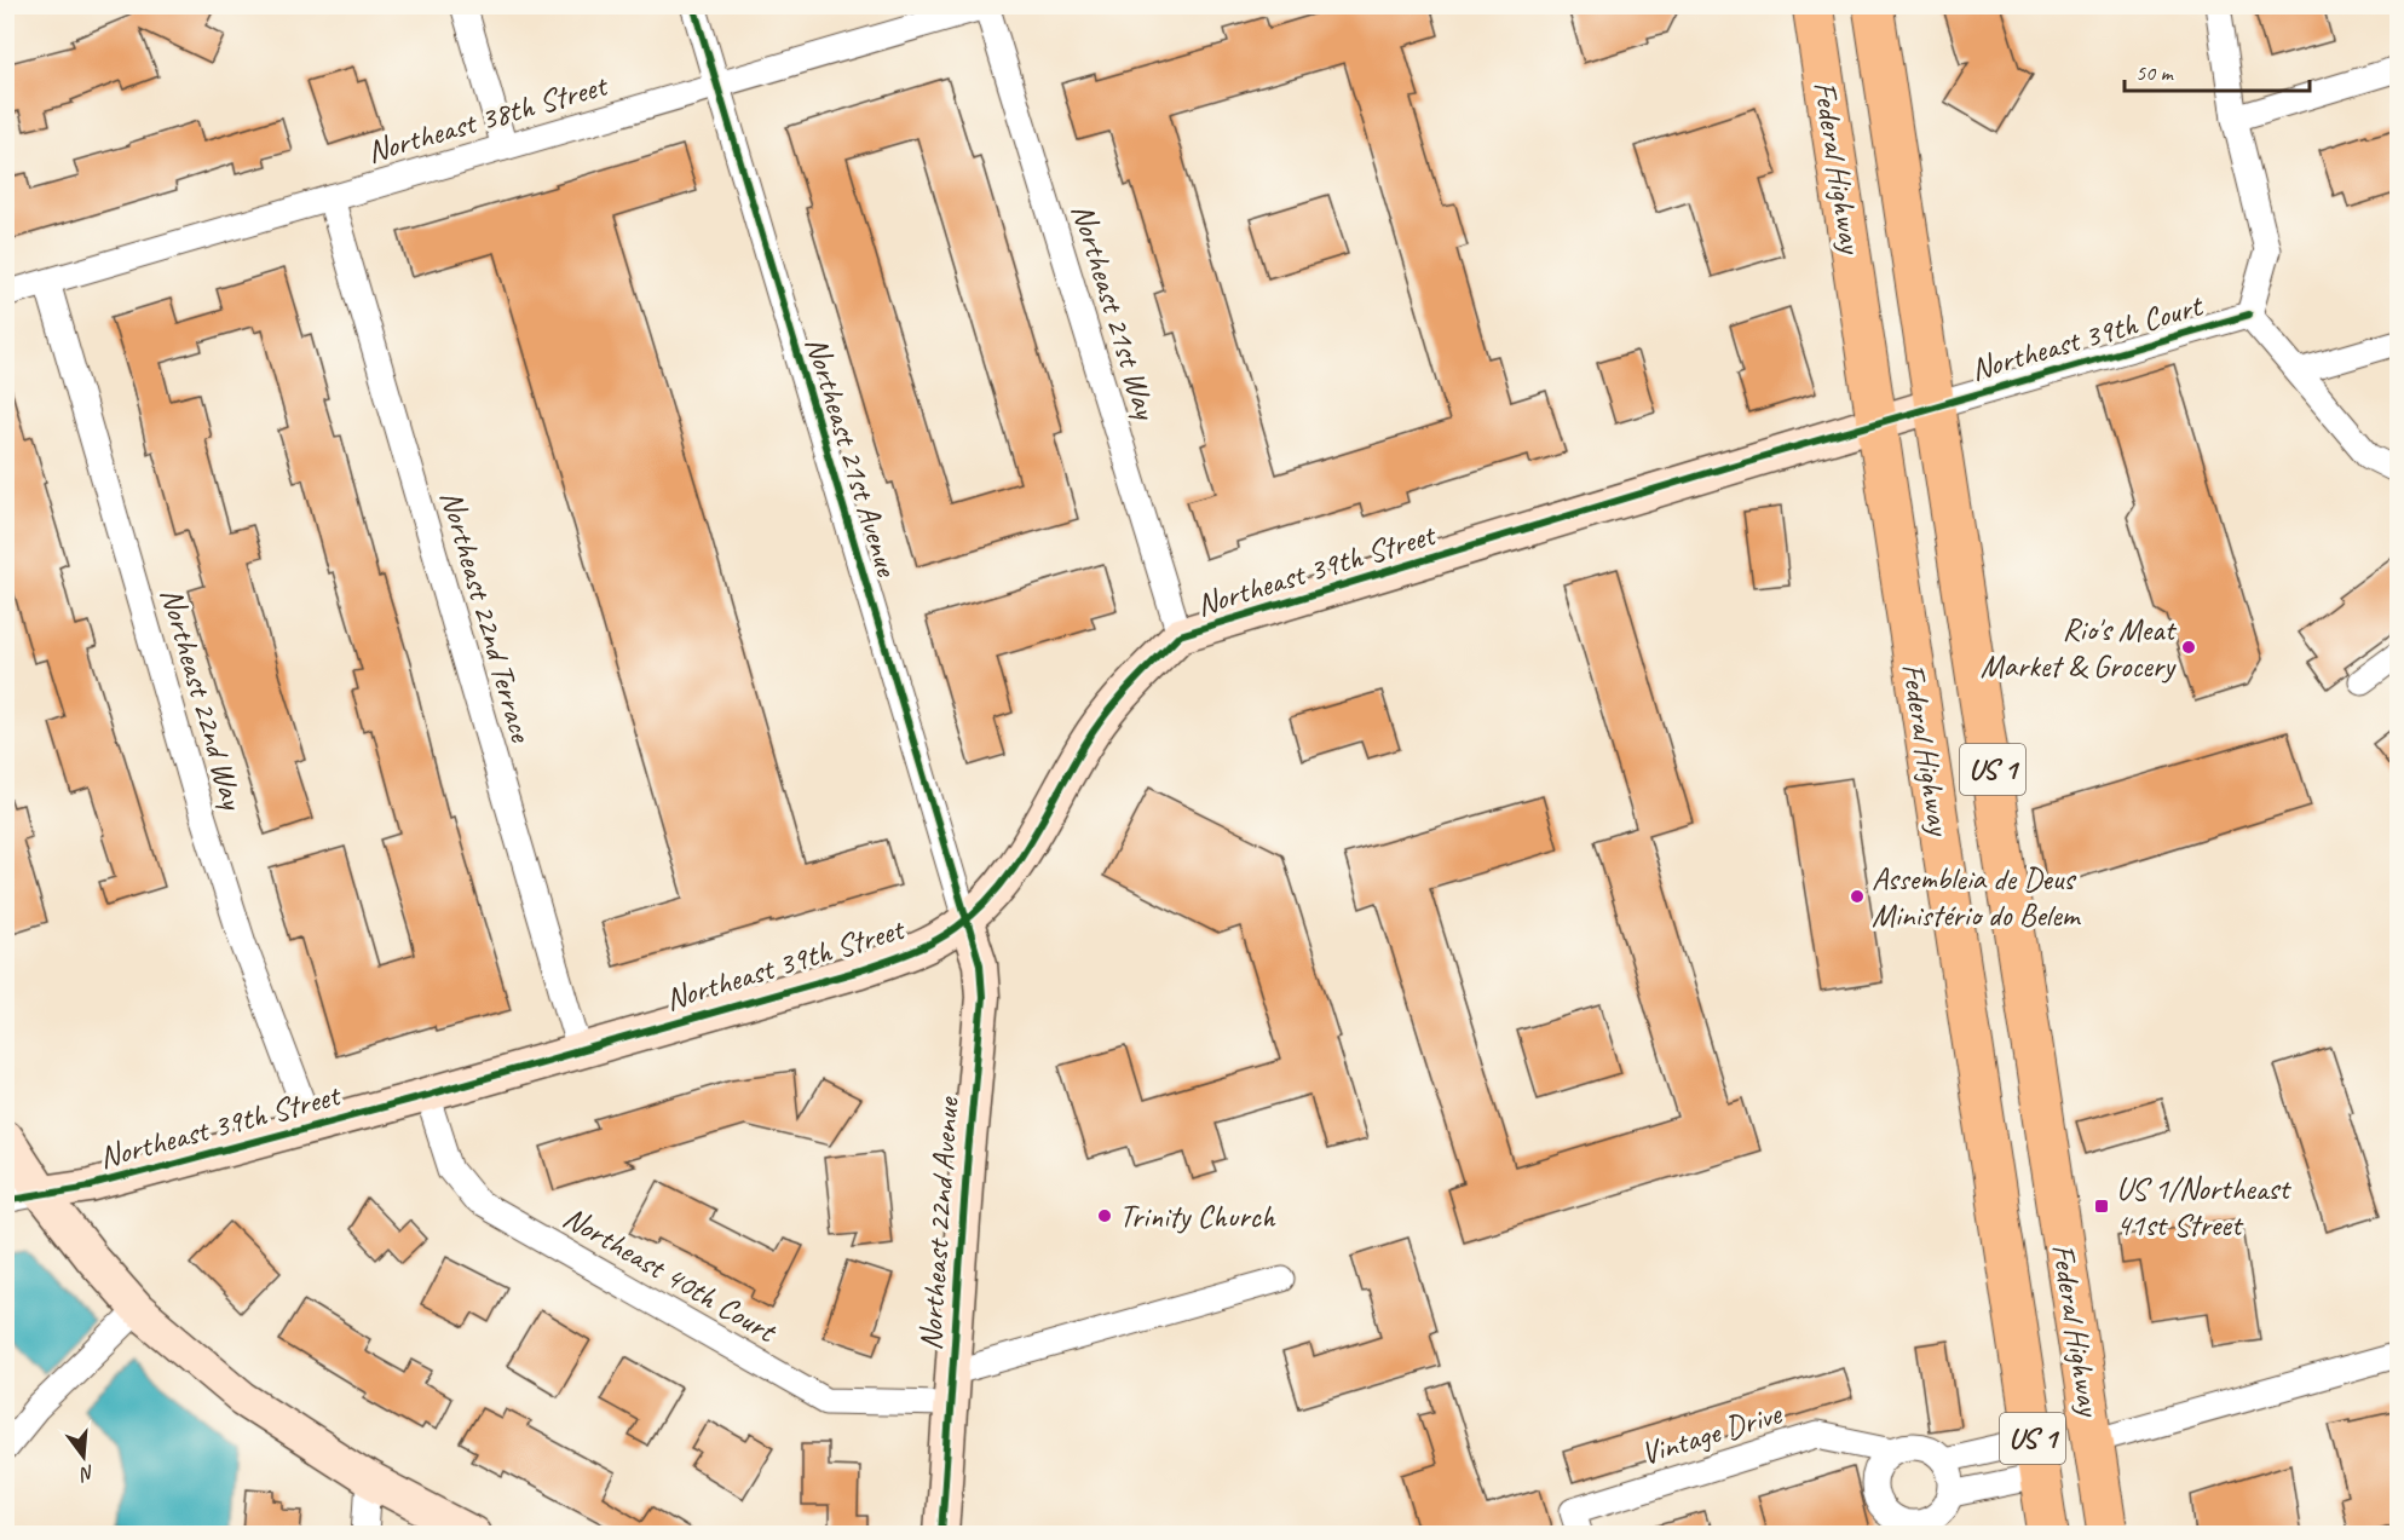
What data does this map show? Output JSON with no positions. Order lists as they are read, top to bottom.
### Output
{
  "streets": {
    "main road": ["Federal Highway", "US 1"],
    "street": [
      "Northeast 38th Street",
      "Northeast 21st Way",
      "Northeast 39th Court",
      "Northeast 21st Avenue",
      "Northeast 39th Street",
      "Northeast 22nd Terrace",
      "Northeast 22nd Way",
      "Northeast 22nd Avenue",
      "Northeast 40th Court",
      "Vintage Drive"
    ]
  },
  "crossings": [
    ["Northeast 38th Street", "Northeast 21st Way"],
    ["Northeast 38th Street", "Northeast 21st Avenue"],
    ["Northeast 38th Street", "Northeast 22nd Terrace"],
    ["Northeast 38th Street", "Northeast 22nd Way"],
    ["Federal Highway", "Northeast 39th Court"],
    ["Federal Highway", "Northeast 39th Street"],
    ["Northeast 21st Way", "Northeast 39th Street"],
    ["Northeast 39th Court", "Northeast 39th Street"],
    ["Northeast 21st Avenue", "Northeast 39th Street"],
    ["Northeast 21st Avenue", "Northeast 22nd Avenue"],
    ["Northeast 39th Street", "Northeast 22nd Terrace"],
    ["Northeast 39th Street", "Northeast 22nd Way"],
    ["Northeast 39th Street", "Northeast 22nd Avenue"],
    ["Northeast 39th Street", "Northeast 40th Court"],
    ["Northeast 22nd Avenue", "Northeast 40th Court"]
  ],
  "places": {
    "other": ["Rio's Meat Market & Grocery", "Assembleia de Deus Ministério do Belem", "Trinity Church"],
    "transit": ["US 1/Northeast 41st Street"]
  },
  "scale_bar": "50 m",
  "north": "bottom"
}
